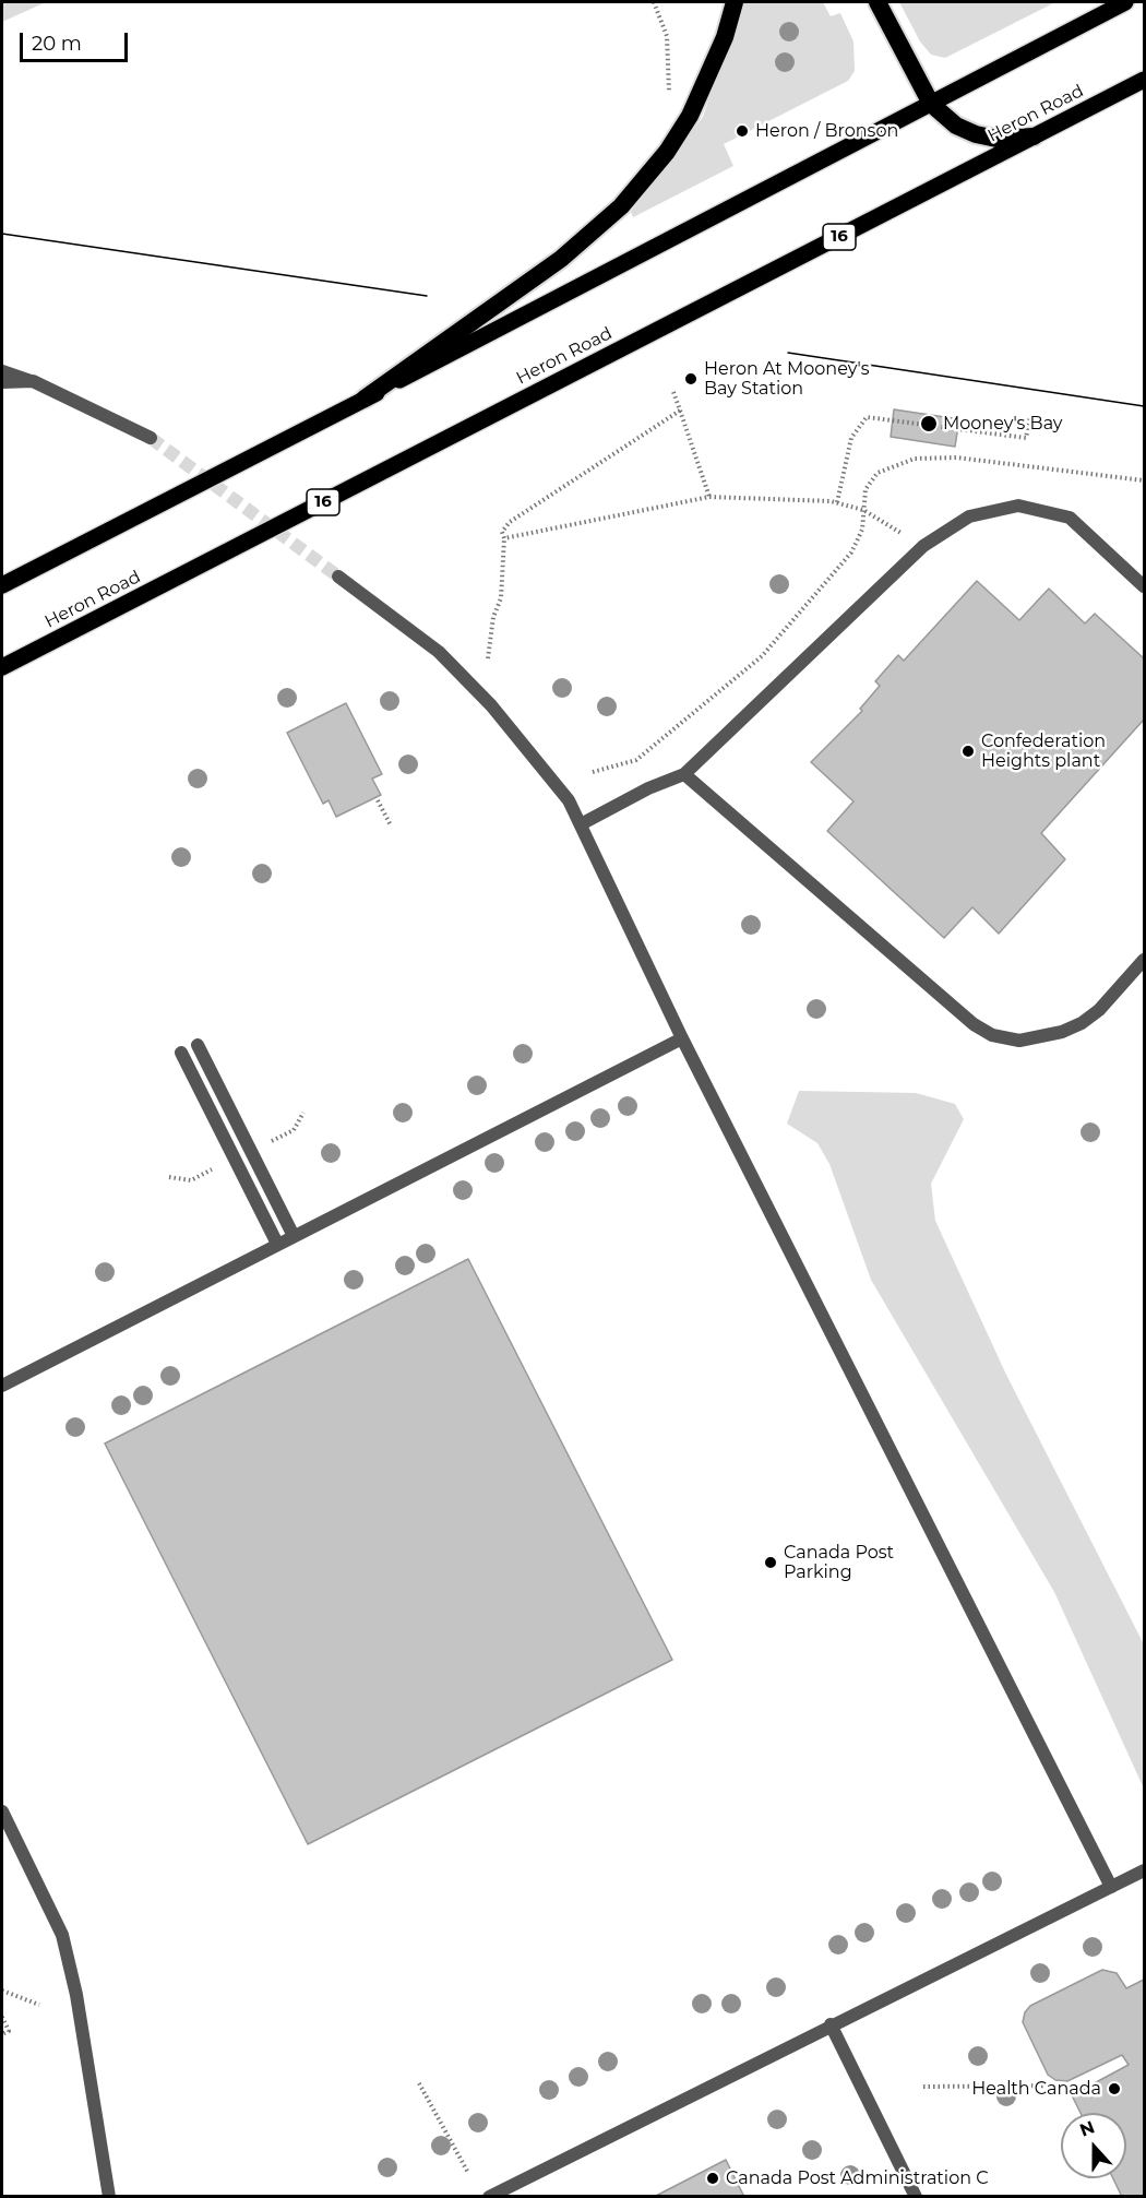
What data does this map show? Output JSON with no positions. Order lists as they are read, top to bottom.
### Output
{
  "streets": {
    "main road": ["Heron Road", "16"]
  },
  "places": [
    "Heron / Bronson",
    "Heron At Mooney's Bay Station",
    "Mooney's Bay",
    "Confederation Heights plant",
    "Canada Post Parking",
    "Health Canada",
    "Canada Post Administration C"
  ],
  "scale_bar": "20 m",
  "north": "top"
}
